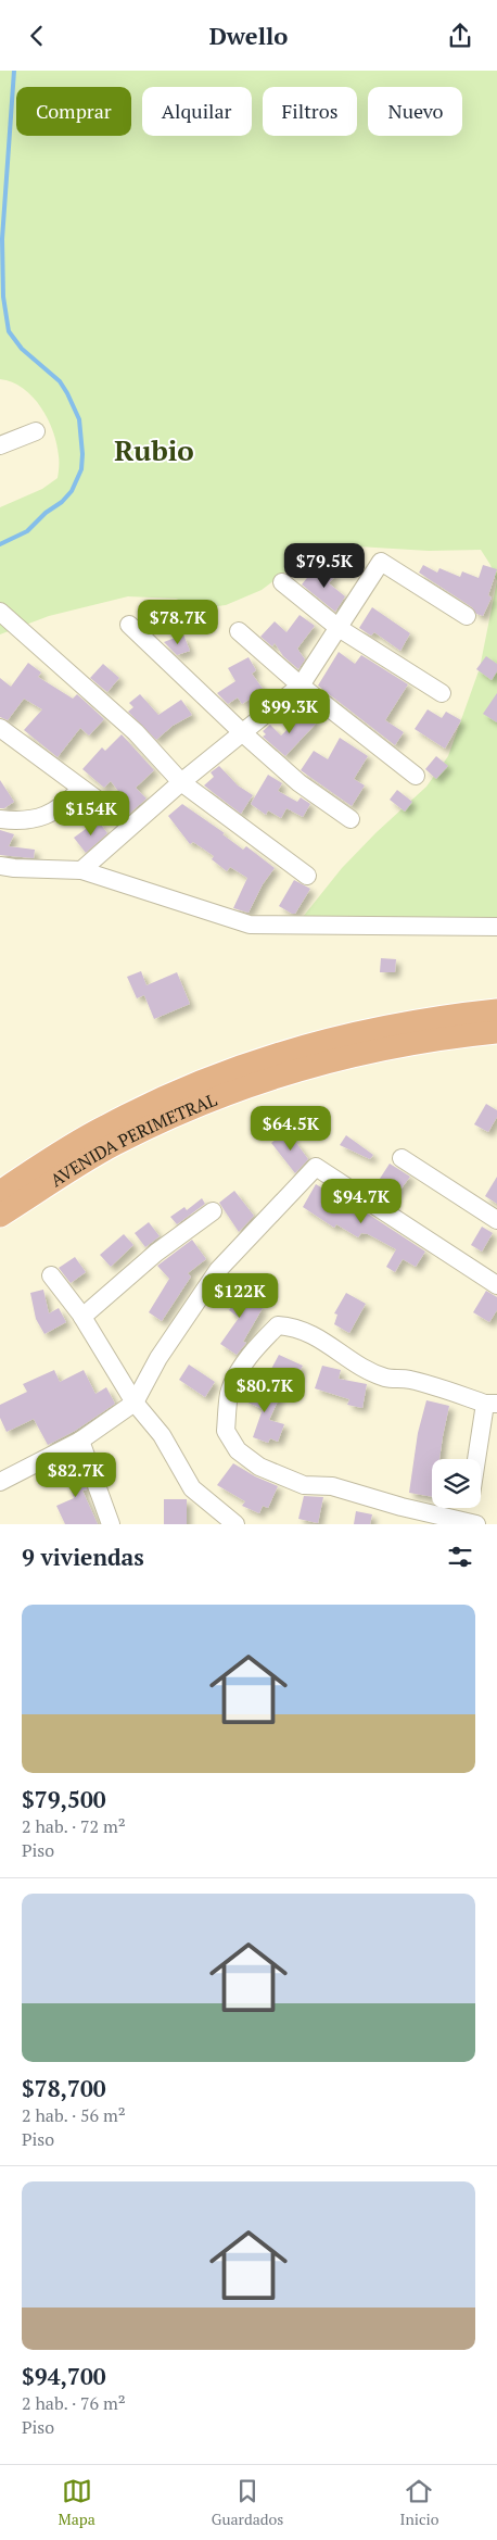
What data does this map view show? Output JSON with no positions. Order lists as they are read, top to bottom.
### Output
{
  "streets": {
    "main road": ["AVENIDA PERIMETRAL"]
  },
  "districts": ["Rubio"],
  "page": {
    "header": "Dwello",
    "chip": [
      "Comprar",
      "Alquilar",
      "Filtros",
      "Nuevo"
    ],
    "price": [
      "$79.5K",
      "$78.7K",
      "$99.3K",
      "$154K",
      "$64.5K",
      "$94.7K",
      "$122K",
      "$80.7K",
      "$82.7K"
    ],
    "heading": "9 viviendas",
    "list": [
      {
        "name": "$79,500",
        "note": "2 hab. · 72 m² · Piso"
      },
      {
        "name": "$78,700",
        "note": "2 hab. · 56 m² · Piso"
      },
      {
        "name": "$94,700",
        "note": "2 hab. · 76 m² · Piso"
      }
    ],
    "tabs": ["Mapa", "Guardados", "Inicio"]
  }
}
